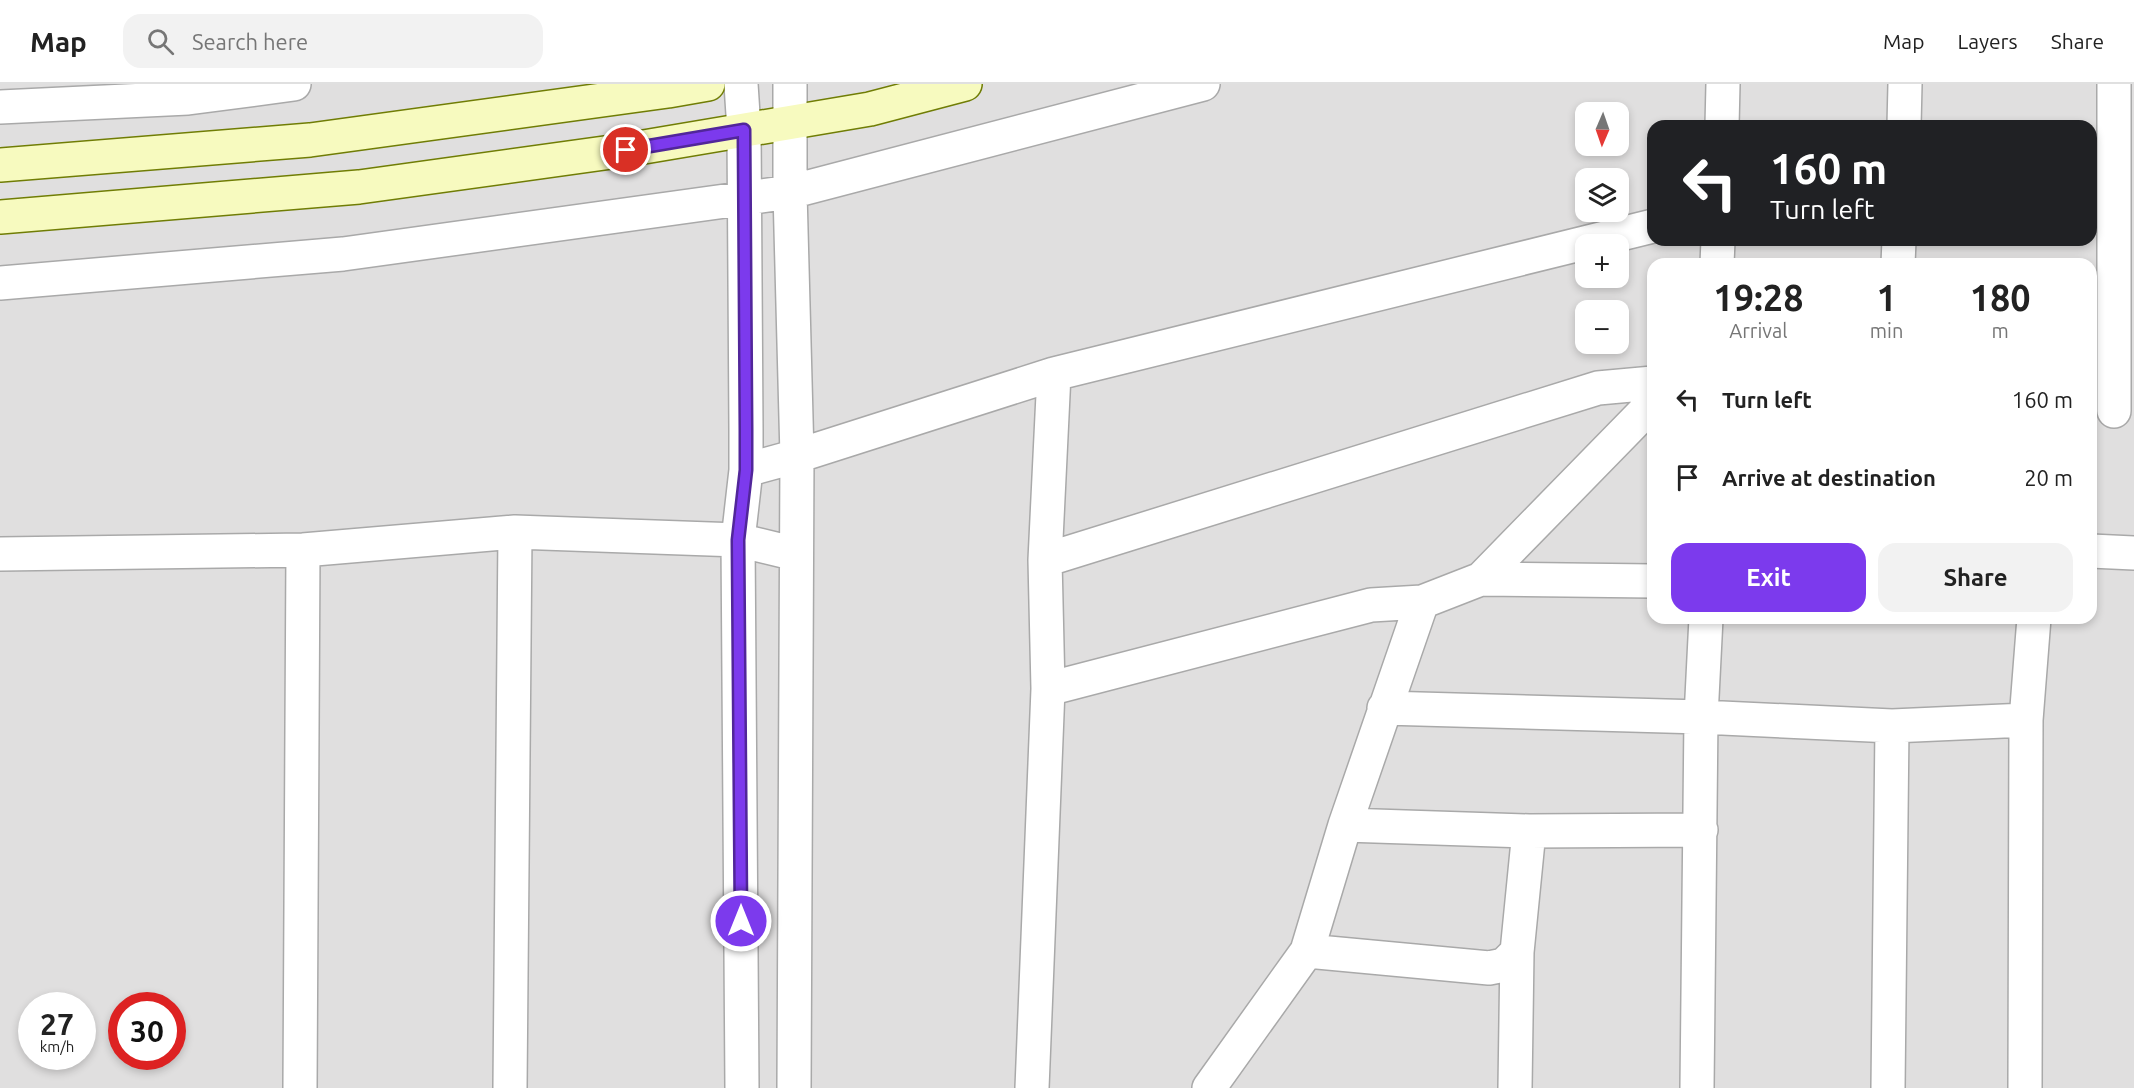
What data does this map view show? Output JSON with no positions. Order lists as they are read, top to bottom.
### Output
{
  "north": "bottom",
  "page": {
    "header": "Map",
    "search": "Search here",
    "nav": ["Map", "Layers", "Share"],
    "map_buttons": ["+", "−"],
    "turn": ["160 m", "Turn left"],
    "eta": [
      "19:28",
      "Arrival",
      "1",
      "min",
      "180",
      "m"
    ],
    "list": [
      {
        "name": "Turn left",
        "value": "160 m"
      },
      {
        "name": "Arrive at destination",
        "value": "20 m"
      }
    ],
    "buttons": ["Exit", "Share"],
    "speed": "27 km/h",
    "limit": "30"
  }
}
